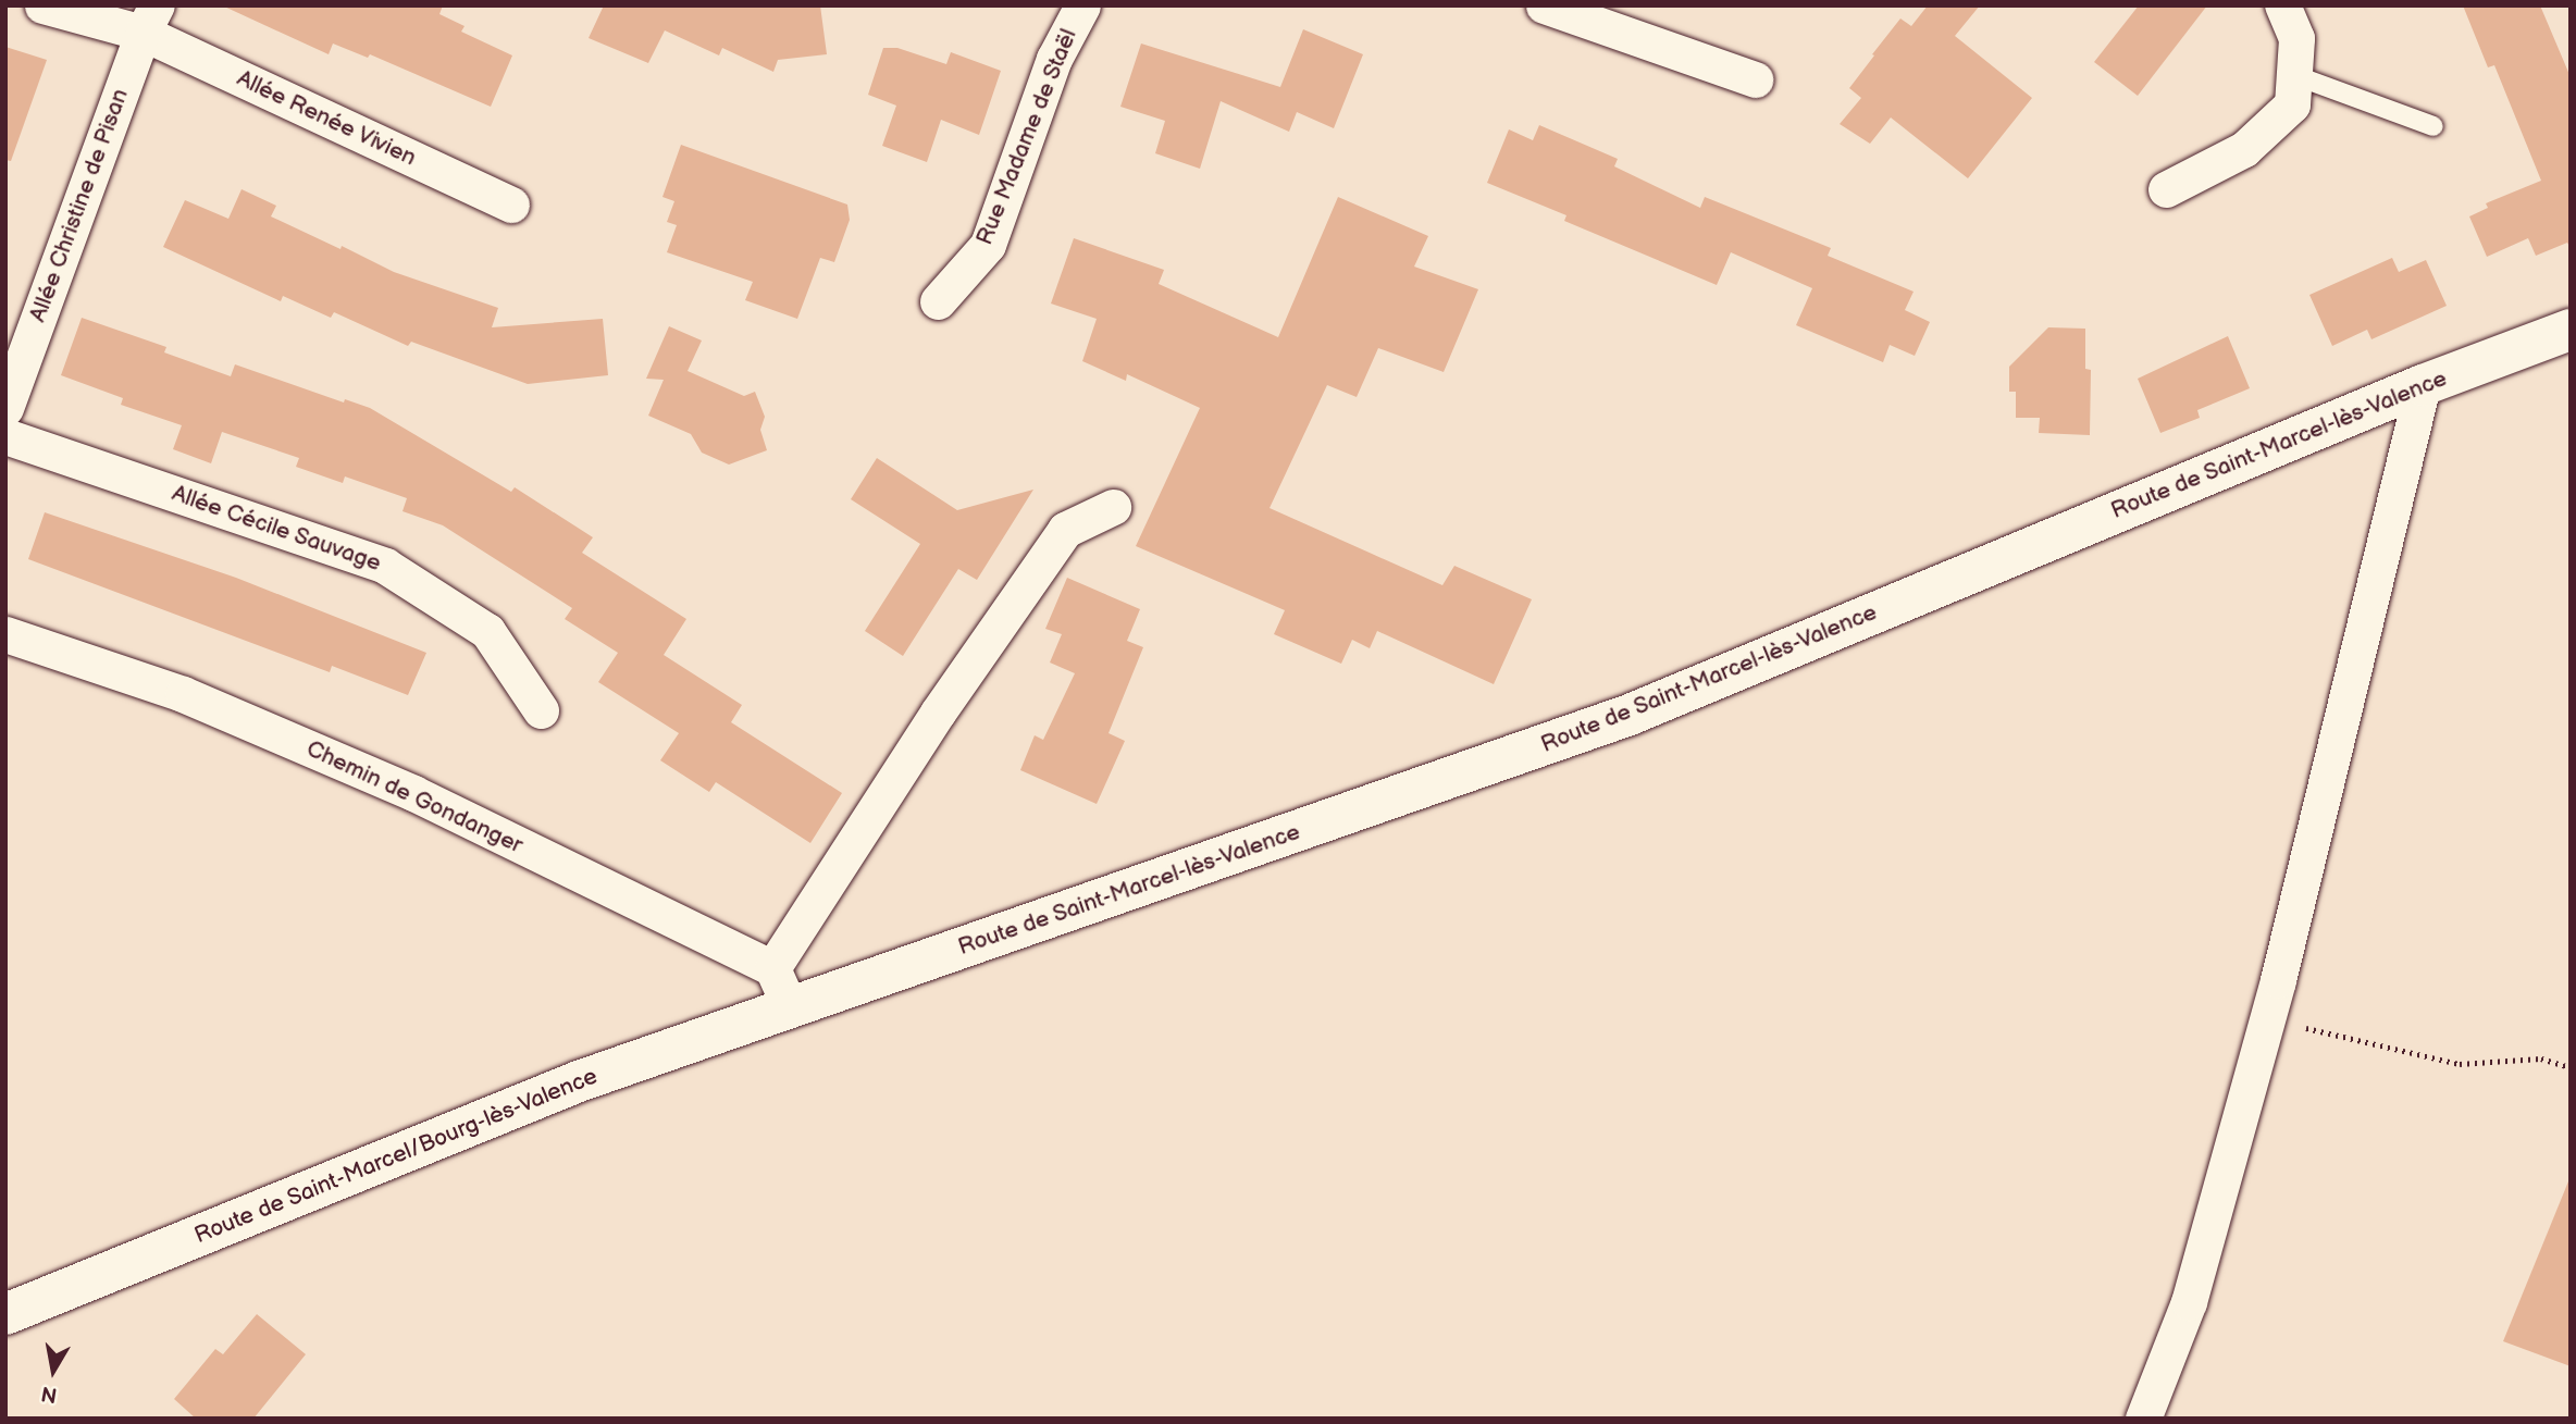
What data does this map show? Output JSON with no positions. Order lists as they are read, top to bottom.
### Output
{
  "streets": {
    "main road": ["Route de Saint-Marcel-lès-Valence", "Route de Saint-Marcel/Bourg-lès-Valence"],
    "street": [
      "Allée Renée Vivien",
      "Rue Madame de Staël",
      "Allée Christine de Pisan",
      "Allée Cécile Sauvage",
      "Chemin de Gondanger"
    ]
  },
  "crossings": [
    ["Allée Renée Vivien", "Allée Christine de Pisan"],
    ["Route de Saint-Marcel-lès-Valence", "Route de Saint-Marcel/Bourg-lès-Valence"]
  ],
  "north": "bottom"
}
